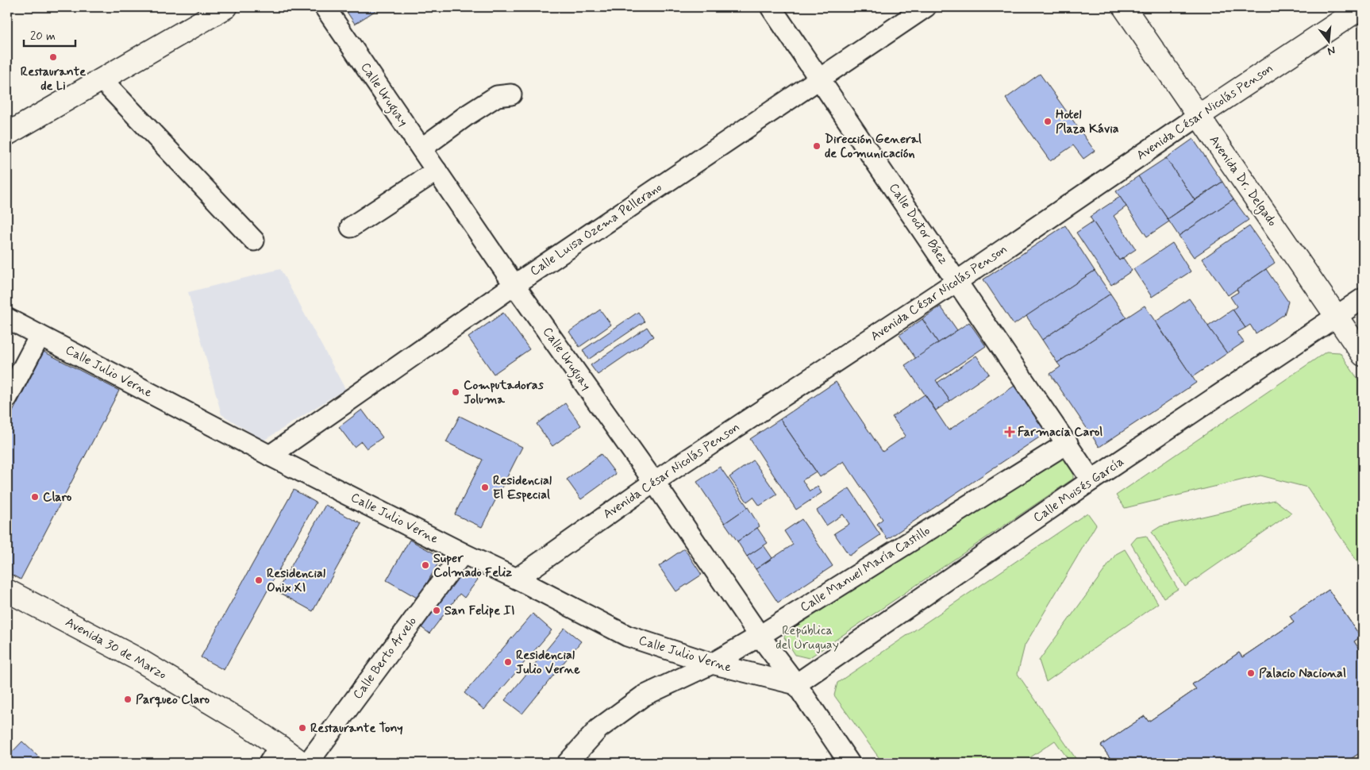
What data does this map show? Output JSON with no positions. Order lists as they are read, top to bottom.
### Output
{
  "streets": {
    "main road": ["Avenida César Nicolás Penson", "Avenida Dr. Delgado", "Avenida 30 de Marzo"],
    "street": [
      "Calle Uruguay",
      "Calle Doctor Báez",
      "Calle Luisa Ozema Pellerano",
      "Calle Julio Verne",
      "Calle Moisés García",
      "Calle Manuel María Castillo",
      "Calle Berto Arvelo"
    ]
  },
  "crossings": [
    ["Calle Uruguay", "Avenida César Nicolás Penson"],
    ["Calle Uruguay", "Calle Luisa Ozema Pellerano"],
    ["Calle Uruguay", "Calle Julio Verne"],
    ["Calle Uruguay", "Calle Moisés García"],
    ["Calle Uruguay", "Calle Manuel María Castillo"],
    ["Avenida César Nicolás Penson", "Avenida Dr. Delgado"],
    ["Avenida César Nicolás Penson", "Calle Doctor Báez"],
    ["Avenida César Nicolás Penson", "Calle Julio Verne"],
    ["Avenida Dr. Delgado", "Calle Moisés García"],
    ["Calle Doctor Báez", "Calle Luisa Ozema Pellerano"],
    ["Calle Doctor Báez", "Calle Moisés García"],
    ["Calle Doctor Báez", "Calle Manuel María Castillo"],
    ["Calle Luisa Ozema Pellerano", "Calle Julio Verne"],
    ["Calle Julio Verne", "Calle Moisés García"],
    ["Calle Julio Verne", "Calle Manuel María Castillo"],
    ["Calle Julio Verne", "Calle Berto Arvelo"]
  ],
  "parks": ["República del Uruguay"],
  "places": {
    "other": [
      "Restaurante de Li",
      "Hotel Plaza Kávia",
      "Dirección General de Comunicación",
      "Computadoras Joluma",
      "Residencial El Especial",
      "Claro",
      "Super Colmado Feliz",
      "Residencial Onix XI",
      "San Felipe II",
      "Residencial Julio Verne",
      "Palacio Nacional",
      "Parqueo Claro",
      "Restaurante Tony"
    ],
    "health": ["Farmacia Carol"]
  },
  "scale_bar": "20 m",
  "north": "bottom"
}
